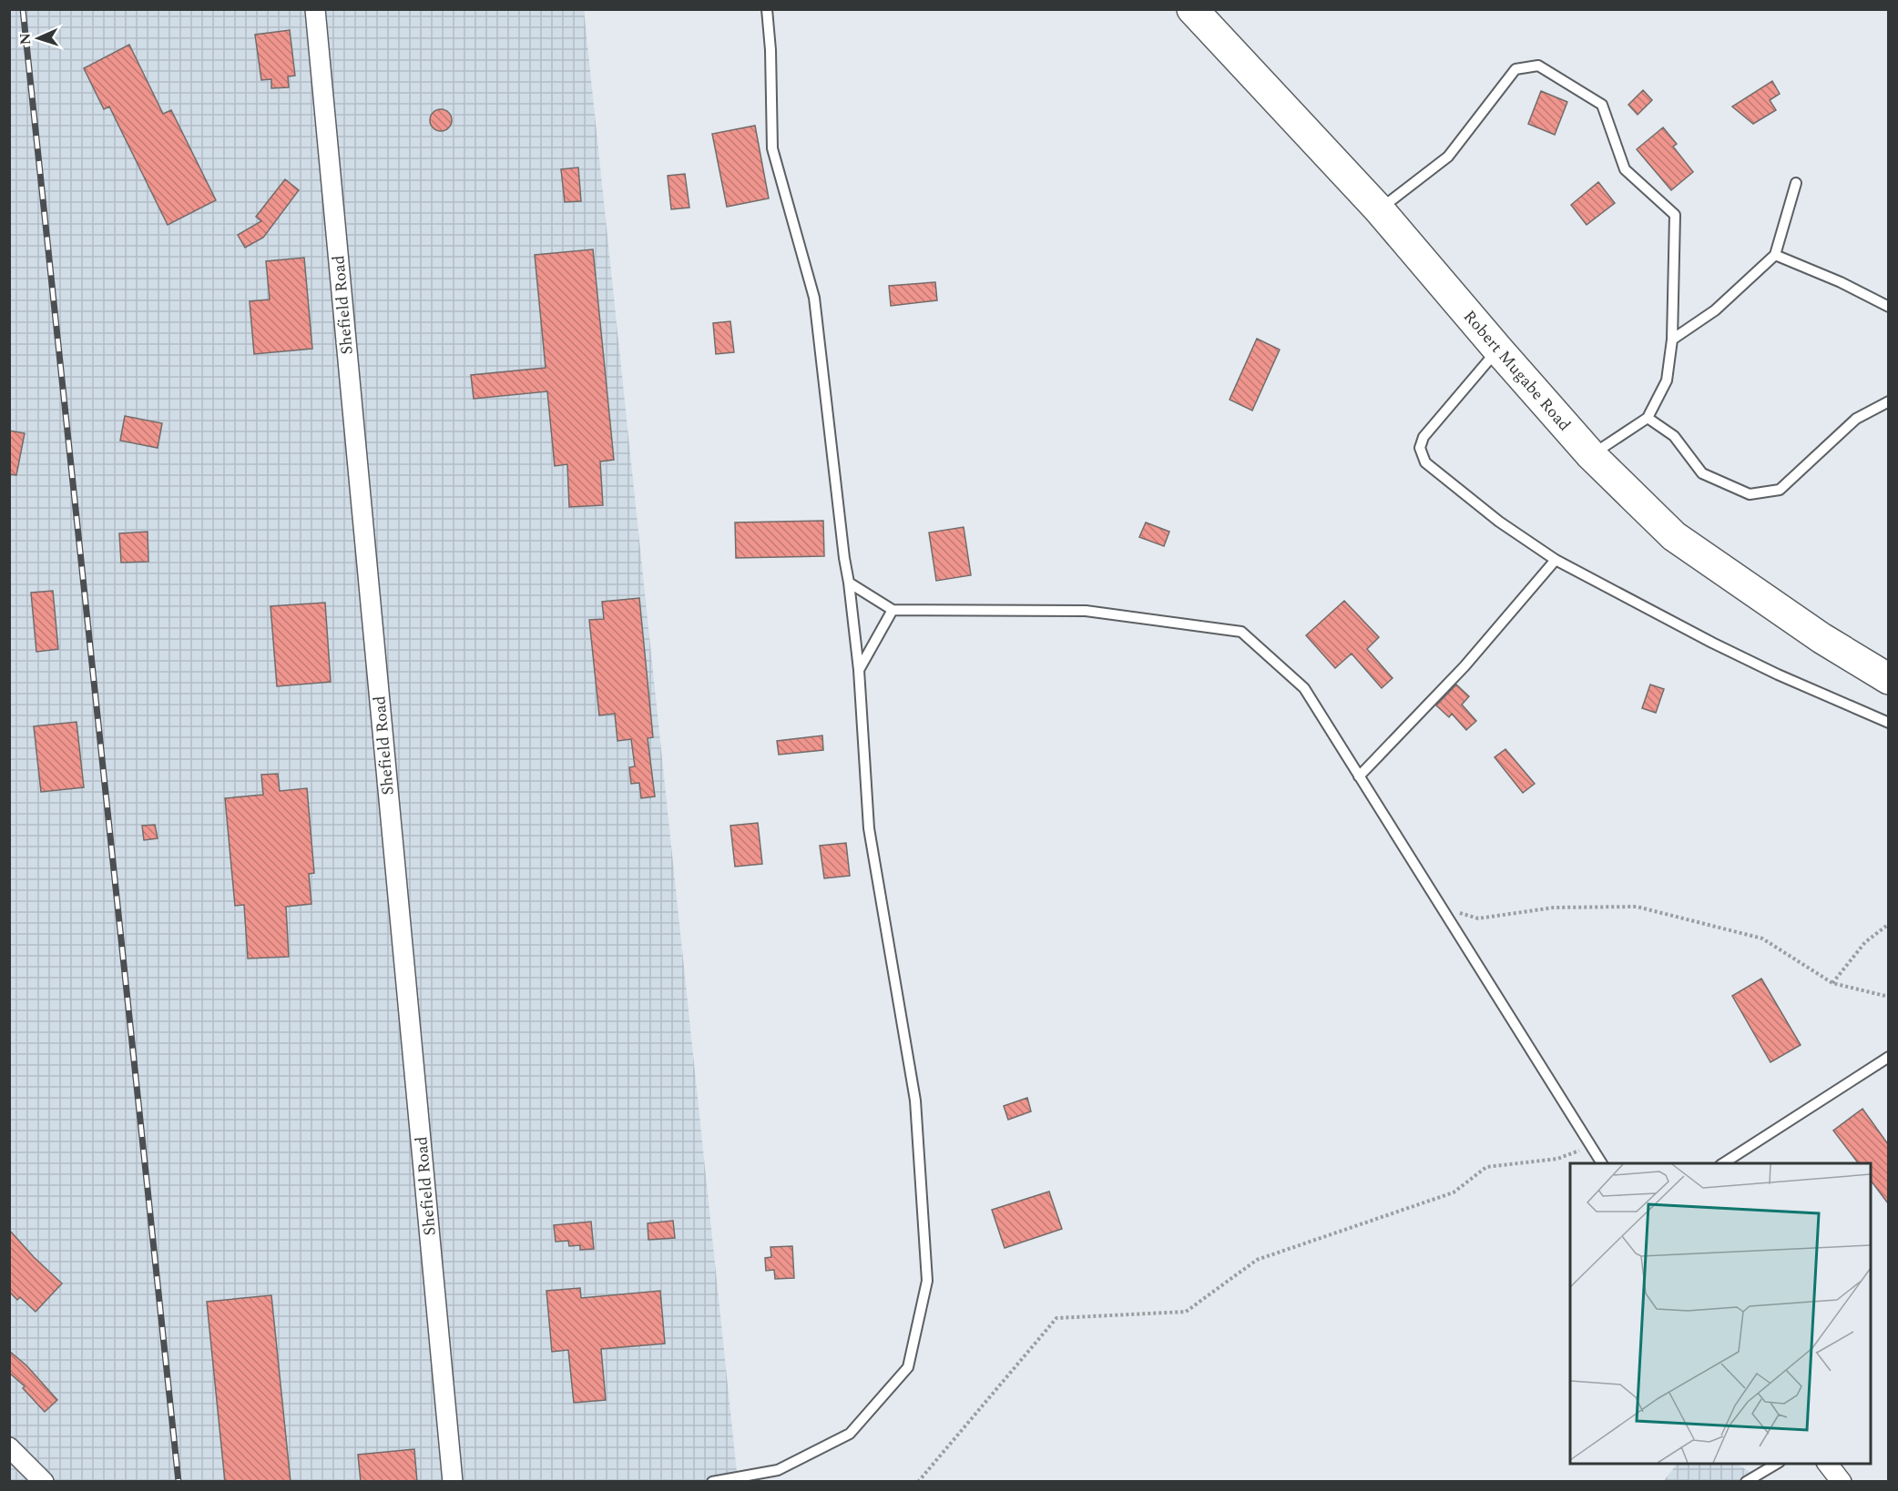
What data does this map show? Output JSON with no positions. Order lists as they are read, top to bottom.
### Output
{
  "streets": {
    "main road": ["Robert Mugabe Road"],
    "street": ["Shefield Road"]
  },
  "north": "left"
}
